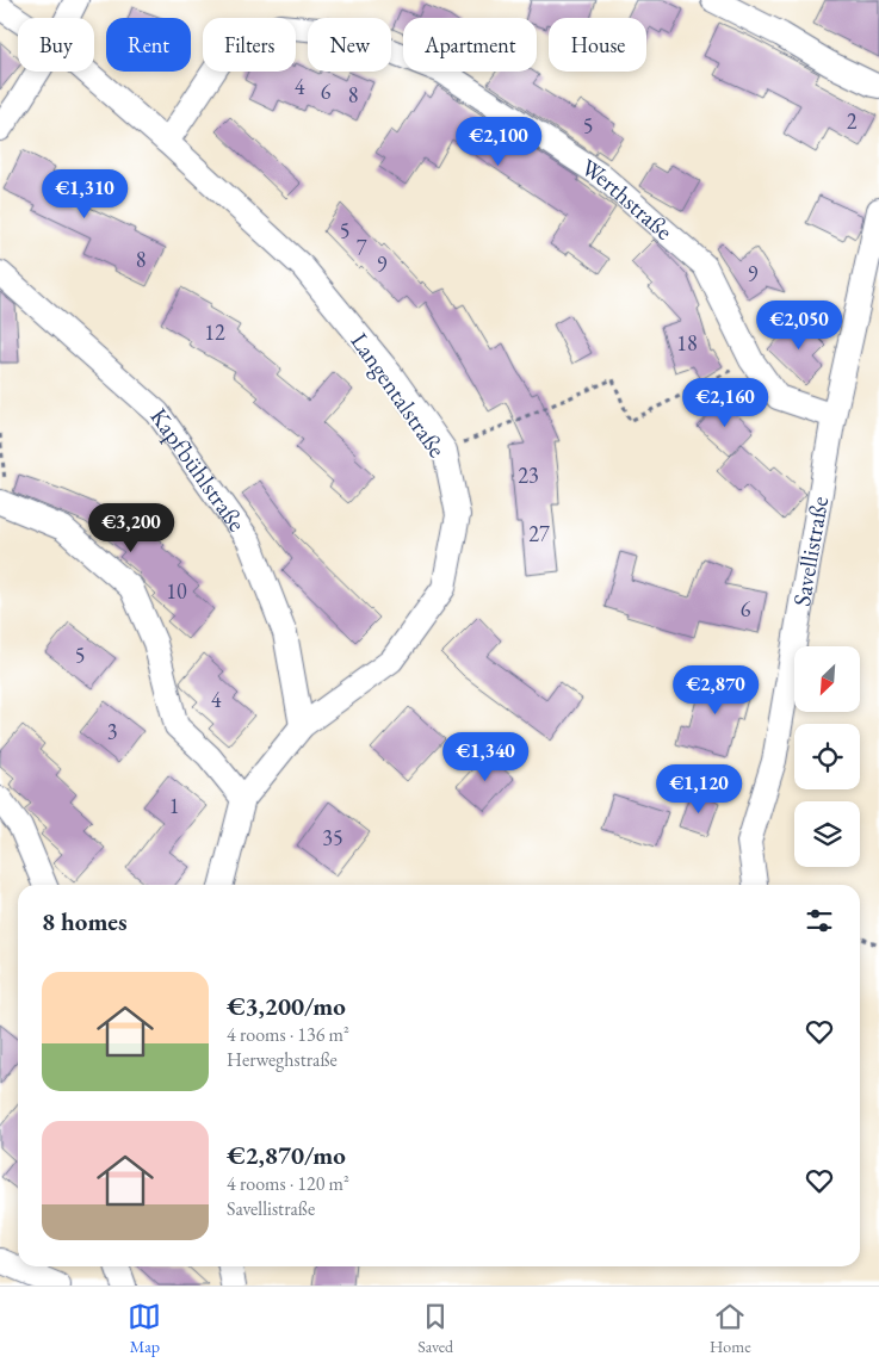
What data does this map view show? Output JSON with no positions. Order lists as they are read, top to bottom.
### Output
{
  "streets": {
    "street": [
      "Werthstraße",
      "Langentalstraße",
      "Kapfbühlstraße",
      "Savellistraße"
    ]
  },
  "crossings": [
    ["Werthstraße", "Langentalstraße"],
    ["Werthstraße", "Savellistraße"],
    ["Langentalstraße", "Kapfbühlstraße"]
  ],
  "house_numbers": [
    "4",
    "6",
    "8",
    "2",
    "5",
    "5",
    "7",
    "8",
    "9",
    "9",
    "12",
    "18",
    "23",
    "27",
    "10",
    "6",
    "5",
    "4",
    "3",
    "1",
    "35"
  ],
  "north": "bottom left",
  "page": {
    "chip": [
      "Buy",
      "Rent",
      "Filters",
      "New",
      "Apartment",
      "House"
    ],
    "price": [
      "€2,100",
      "€1,310",
      "€2,050",
      "€2,160",
      "€3,200",
      "€2,870",
      "€1,340",
      "€1,120"
    ],
    "heading": "8 homes",
    "list": [
      {
        "name": "€3,200/mo",
        "note": "4 rooms · 136 m² · Herweghstraße"
      },
      {
        "name": "€2,870/mo",
        "note": "4 rooms · 120 m² · Savellistraße"
      }
    ],
    "tabs": ["Map", "Saved", "Home"]
  }
}
